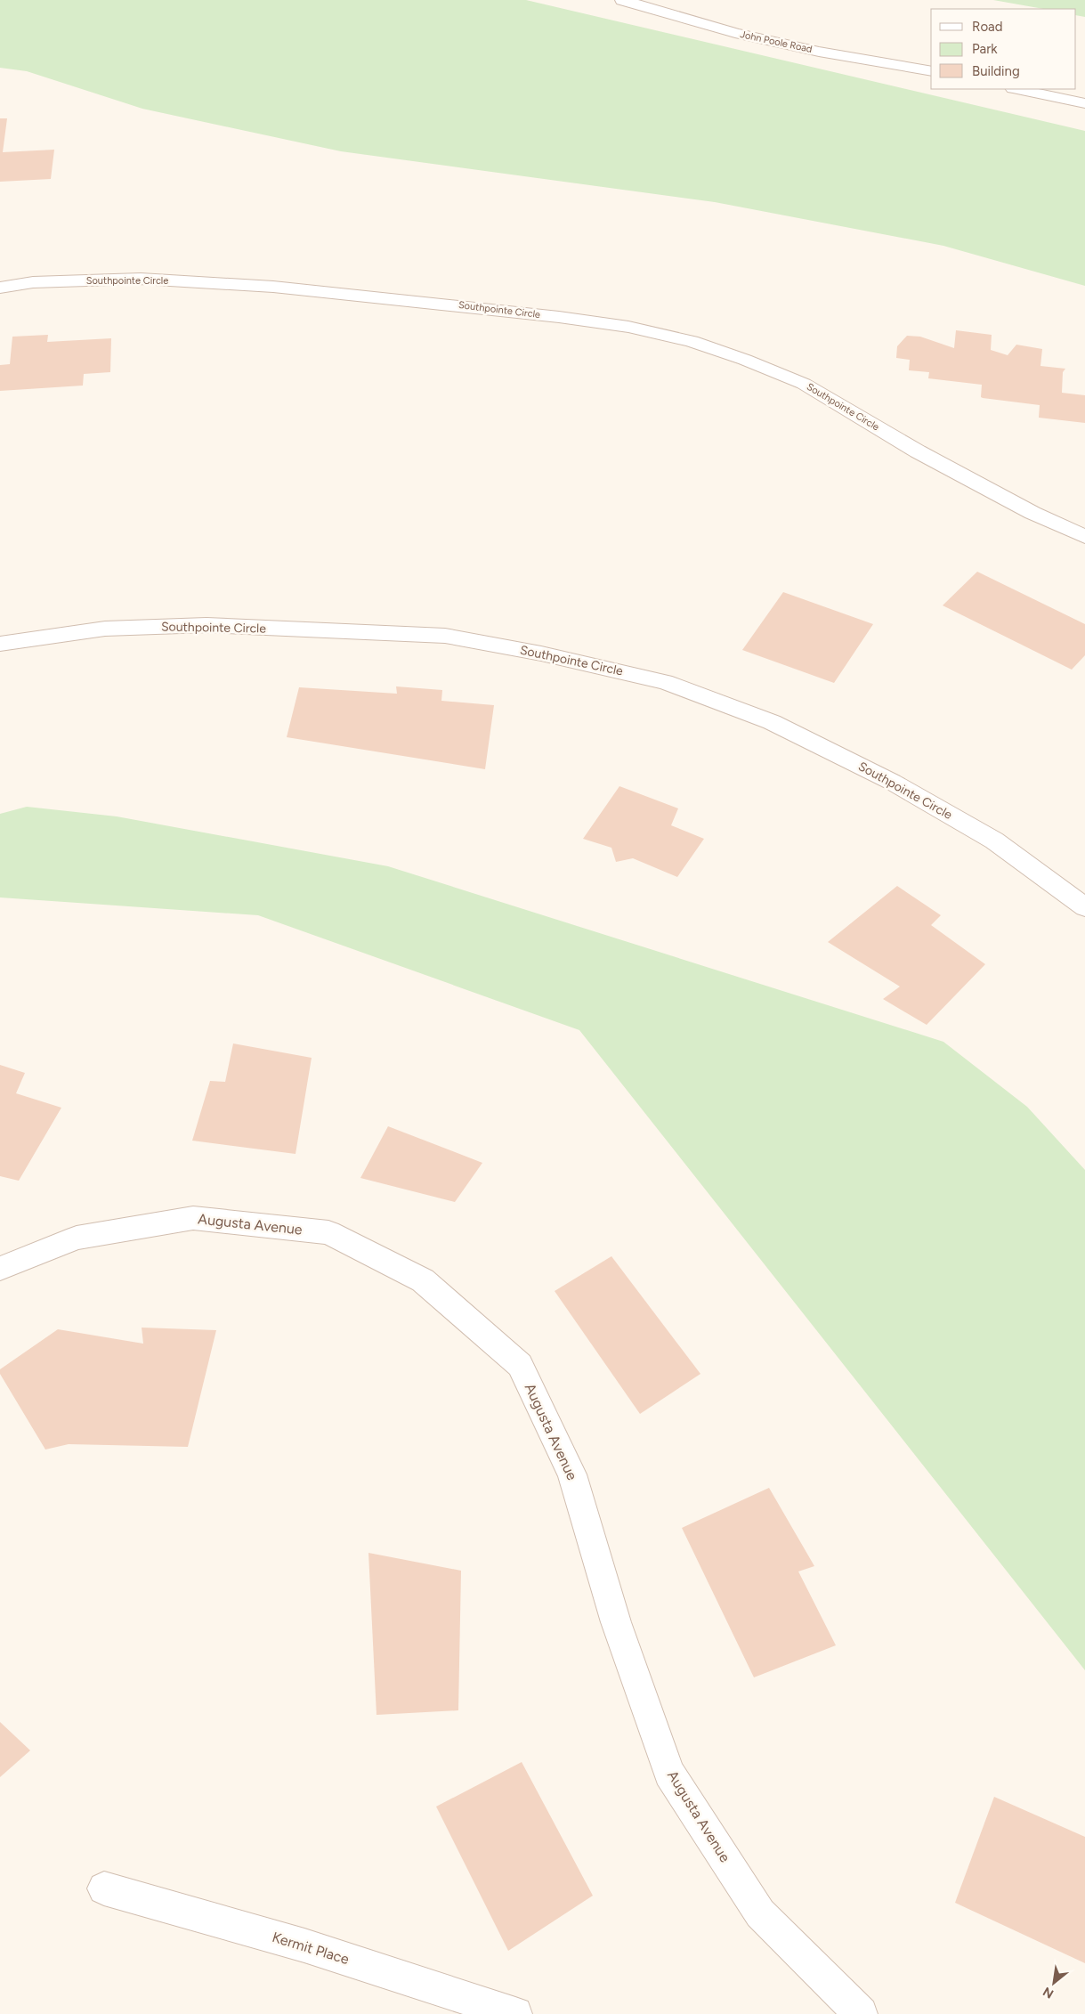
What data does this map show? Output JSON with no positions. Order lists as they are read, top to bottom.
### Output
{
  "streets": {
    "street": [
      "John Poole Road",
      "Southpointe Circle",
      "Augusta Avenue",
      "Kermit Place"
    ]
  },
  "legend": ["Road", "Park", "Building"],
  "north": "bottom left"
}
